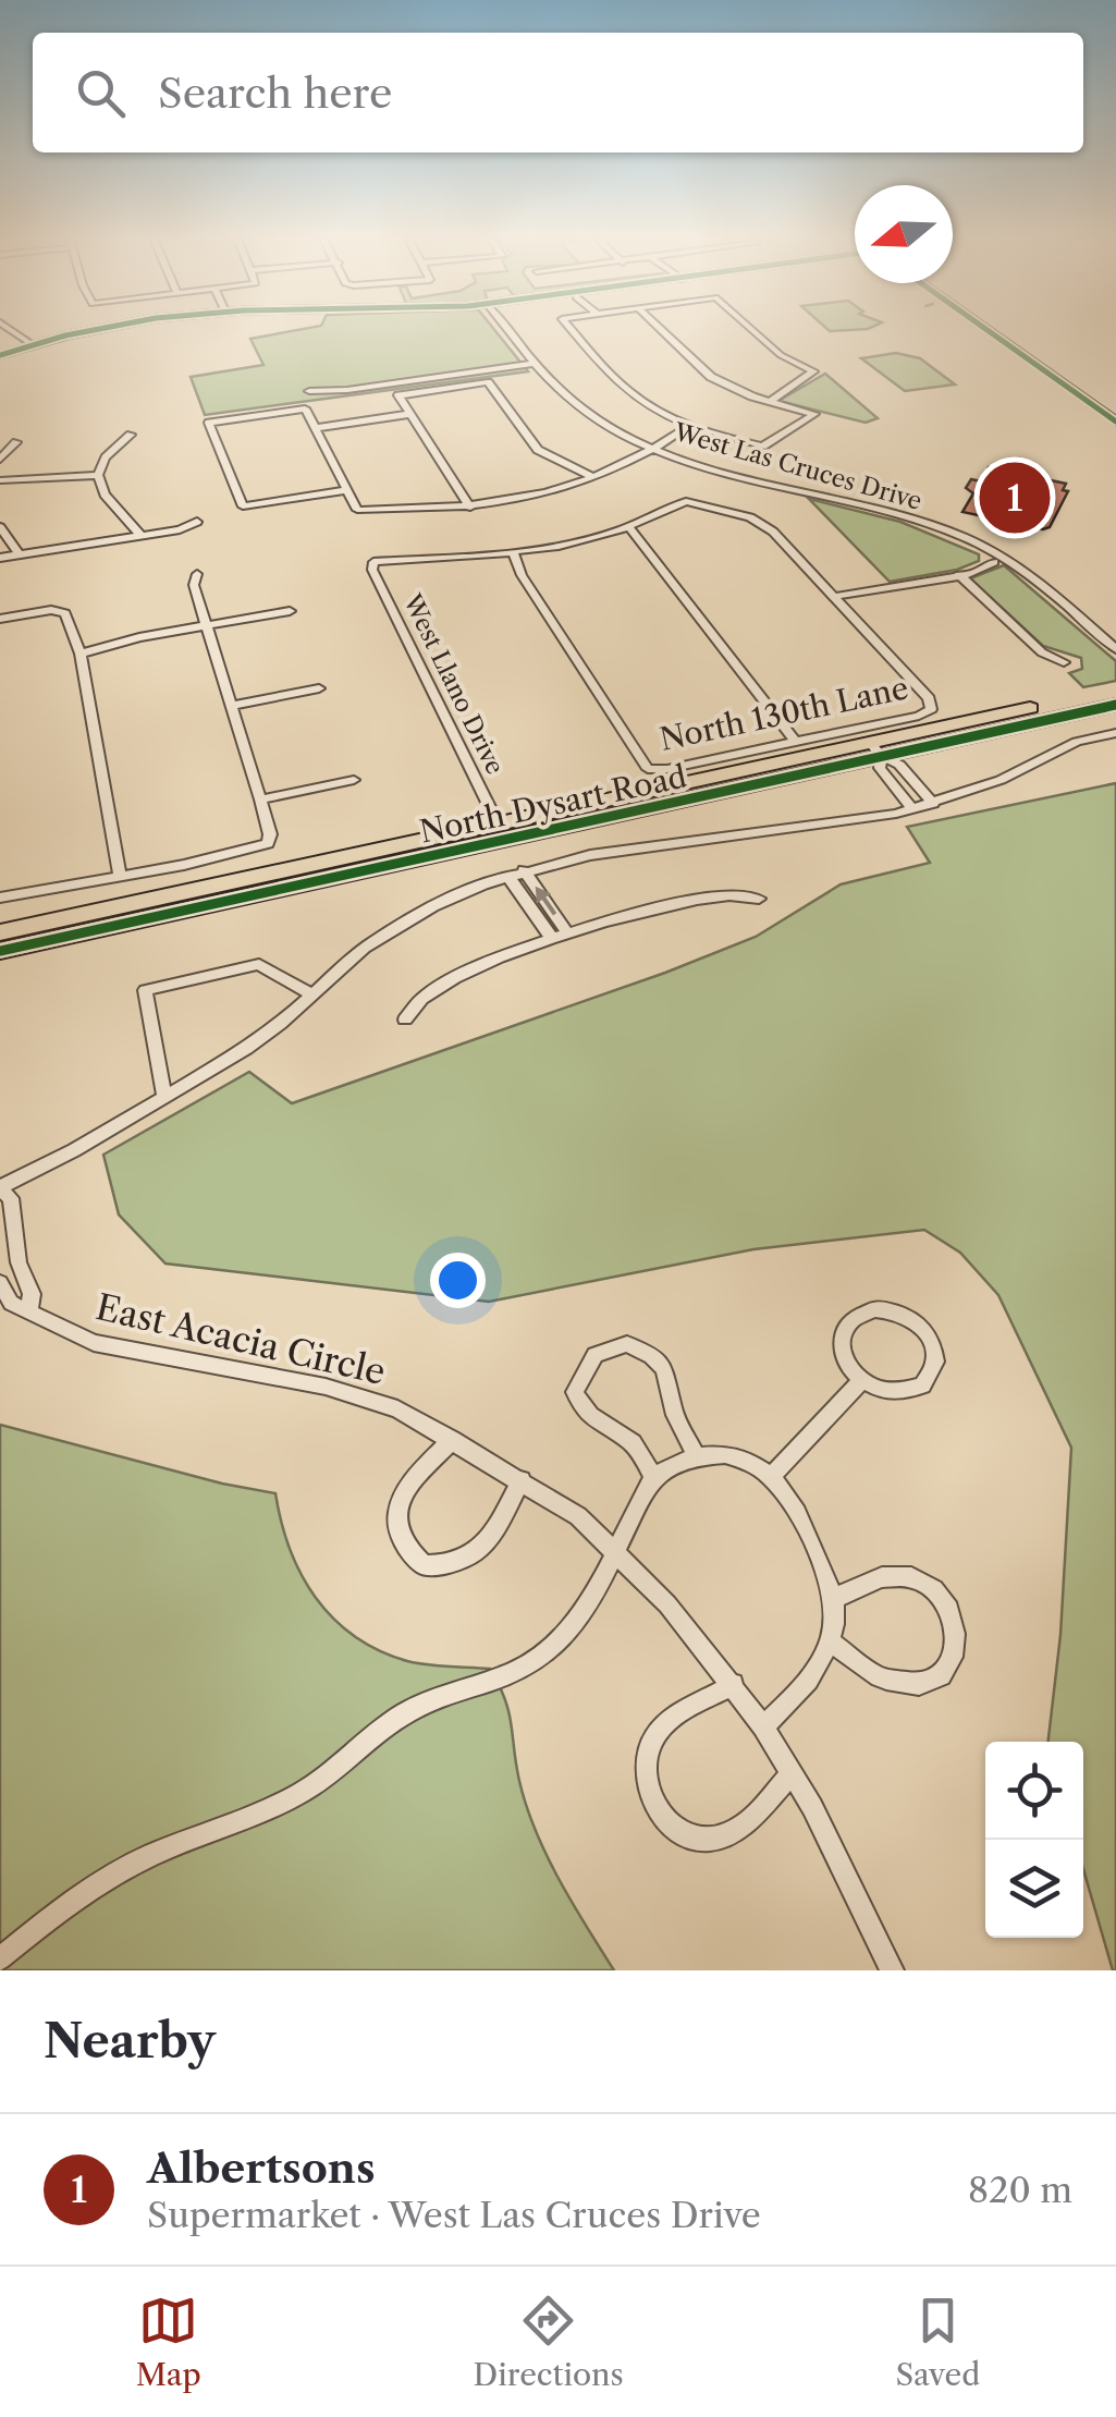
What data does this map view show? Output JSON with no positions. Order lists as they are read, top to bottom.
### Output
{
  "streets": {
    "main road": ["North Dysart Road"],
    "street": [
      "West Las Cruces Drive",
      "West Llano Drive",
      "North 130th Lane",
      "East Acacia Circle"
    ]
  },
  "crossings": [
    ["West Llano Drive", "North 130th Lane"],
    ["West Llano Drive", "North Dysart Road"]
  ],
  "north": "left",
  "page": {
    "search": "Search here",
    "pins": "1",
    "heading": "Nearby",
    "list": [
      {
        "mark": "1",
        "name": "Albertsons",
        "note": "Supermarket · West Las Cruces Drive",
        "value": "820 m"
      }
    ],
    "nav": ["Map", "Directions", "Saved"]
  }
}
